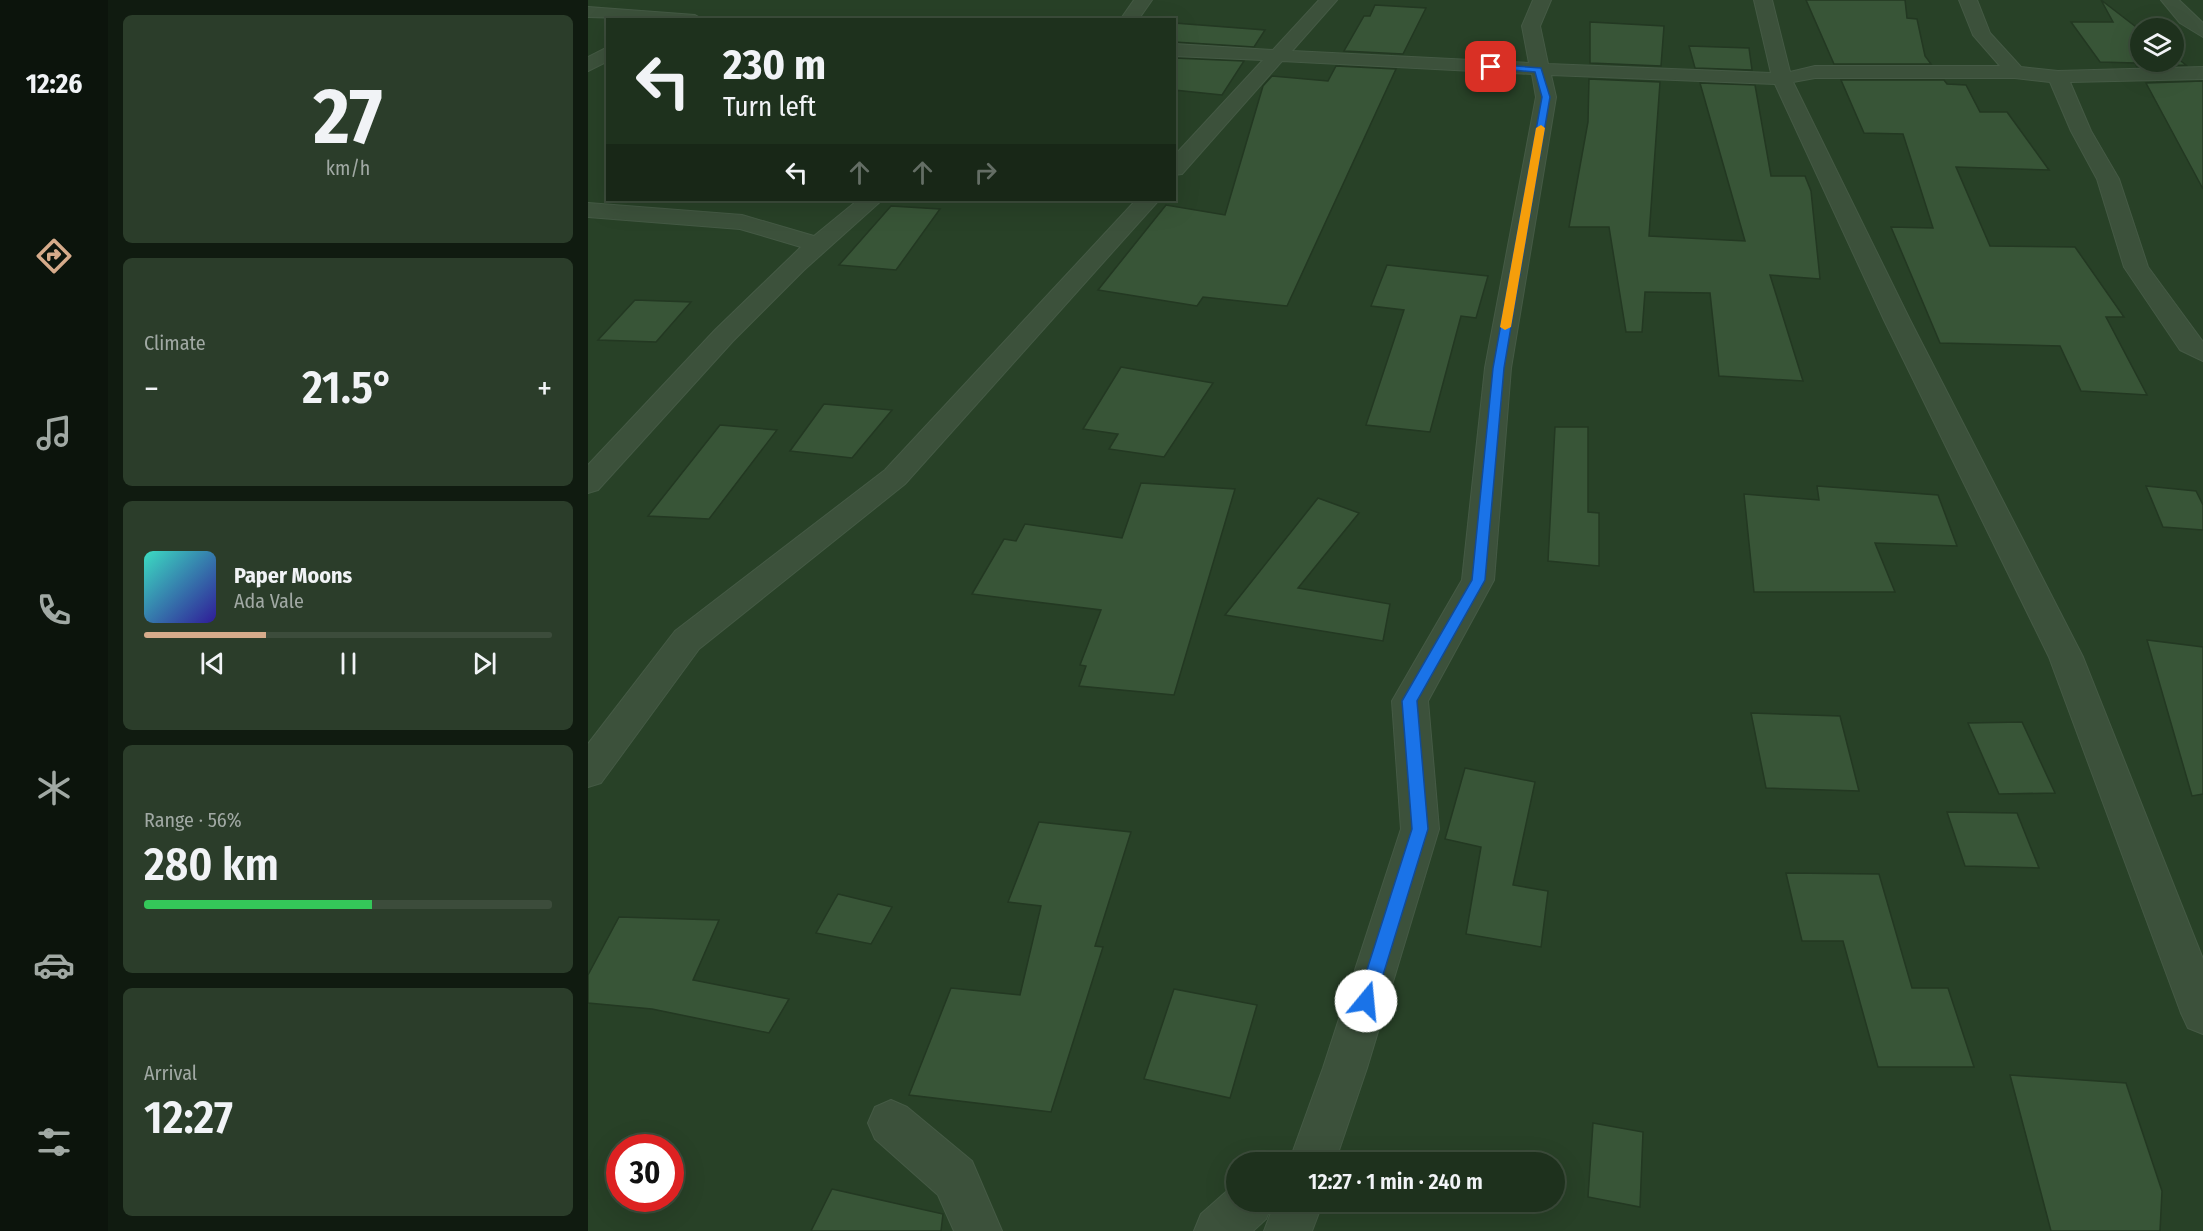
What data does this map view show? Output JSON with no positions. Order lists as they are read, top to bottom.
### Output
{
  "page": {
    "tabs": "12:26",
    "tile": [
      ["27", "km/h"],
      "Climate",
      ["Range · 56%", "280 km"],
      ["Arrival", "12:27"]
    ],
    "turn": ["230 m", "Turn left"],
    "heat": ["−", "21.5°", "+"],
    "song": ["Paper Moons", "Ada Vale"],
    "limit": "30",
    "trip": "12:27 · 1 min · 240 m"
  }
}
